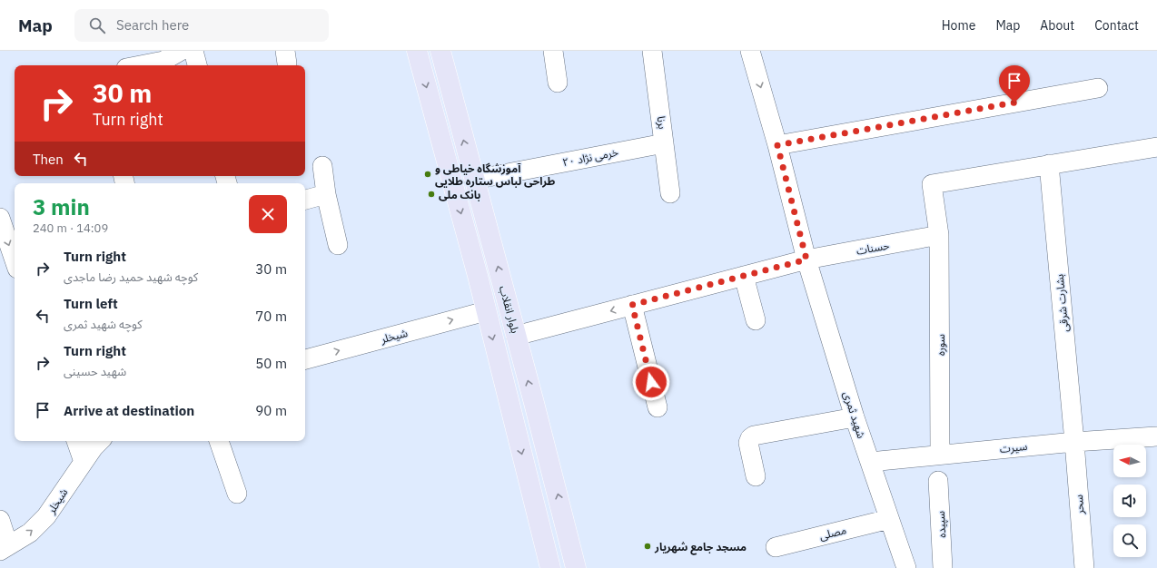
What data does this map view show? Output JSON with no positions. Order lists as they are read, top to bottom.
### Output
{
  "streets": {
    "main road": ["بلوار انقلاب"],
    "street": [
      "برنا",
      "خرمی نژاد ۲۰",
      "حسنات",
      "بشارت شرقی",
      "شیخلر",
      "سوره",
      "شهید ثمری",
      "سیرت",
      "سحر",
      "سپیده",
      "مصلی"
    ]
  },
  "crossings": [
    ["برنا", "خرمی نژاد ۲۰"],
    ["خرمی نژاد ۲۰", "بلوار انقلاب"],
    ["حسنات", "بلوار انقلاب"],
    ["حسنات", "سوره"],
    ["حسنات", "شهید ثمری"],
    ["بشارت شرقی", "سوره"],
    ["بشارت شرقی", "سیرت"],
    ["بشارت شرقی", "سحر"],
    ["بلوار انقلاب", "شیخلر"],
    ["سوره", "سیرت"],
    ["شهید ثمری", "سیرت"],
    ["شهید ثمری", "مصلی"],
    ["سیرت", "سحر"]
  ],
  "one_way": ["شیخلر"],
  "places": ["آموزشگاه خیاطی و طراحی لباس ستاره طلایی", "بانک ملی", "مسجد جامع شهریار"],
  "north": "left",
  "page": {
    "header": "Map",
    "search": "Search here",
    "nav": [
      "Home",
      "Map",
      "About",
      "Contact"
    ],
    "turn": ["30 m", "Turn right"],
    "then": "Then",
    "heading": ["3 min", "240 m · 14:09"],
    "list": [
      {
        "name": "Turn right",
        "note": "کوچه شهید حمید رضا ماجدی",
        "value": "30 m"
      },
      {
        "name": "Turn left",
        "note": "کوچه شهید ثمری",
        "value": "70 m"
      },
      {
        "name": "Turn right",
        "note": "شهید حسینی",
        "value": "50 m"
      },
      {
        "name": "Arrive at destination",
        "value": "90 m"
      }
    ]
  }
}
